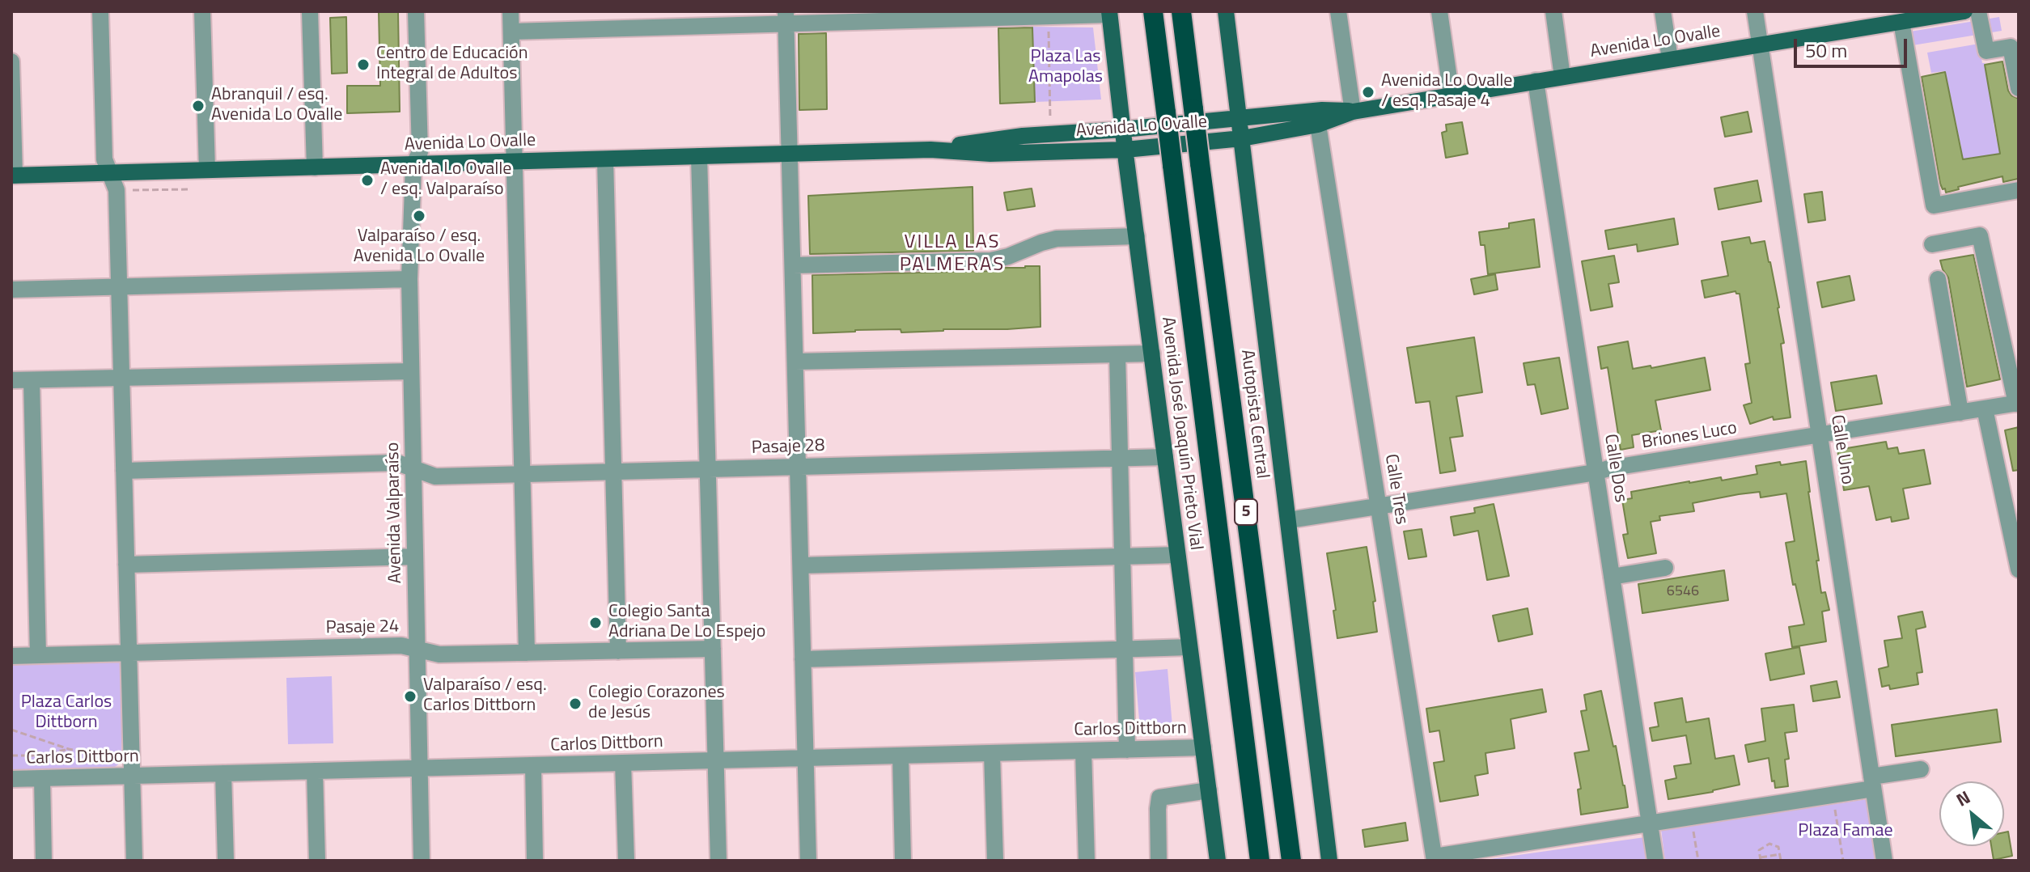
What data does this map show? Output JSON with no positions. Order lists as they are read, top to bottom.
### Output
{
  "streets": {
    "highway": ["Autopista Central", "5"],
    "main road": ["Avenida Lo Ovalle", "Avenida José Joaquín Prieto Vial"],
    "street": [
      "Briones Luco",
      "Pasaje 28",
      "Calle Uno",
      "Calle Dos",
      "Calle Tres",
      "Avenida Valparaíso",
      "Pasaje 24",
      "Carlos Dittborn"
    ]
  },
  "crossings": [
    ["Avenida Lo Ovalle", "Avenida José Joaquín Prieto Vial"],
    ["Avenida Lo Ovalle", "Calle Uno"],
    ["Avenida Lo Ovalle", "Calle Dos"],
    ["Avenida Lo Ovalle", "Calle Tres"],
    ["Avenida Lo Ovalle", "Avenida Valparaíso"],
    ["Avenida José Joaquín Prieto Vial", "Pasaje 28"],
    ["Avenida José Joaquín Prieto Vial", "Carlos Dittborn"],
    ["Briones Luco", "Calle Uno"],
    ["Briones Luco", "Calle Dos"],
    ["Briones Luco", "Calle Tres"],
    ["Pasaje 28", "Avenida Valparaíso"],
    ["Avenida Valparaíso", "Pasaje 24"],
    ["Avenida Valparaíso", "Carlos Dittborn"]
  ],
  "districts": ["VILLA LAS PALMERAS"],
  "parks": ["Plaza Las Amapolas", "Plaza Carlos Dittborn", "Plaza Famae"],
  "places": [
    "Centro de Educación Integral de Adultos",
    "Avenida Lo Ovalle / esq. Pasaje 4",
    "Abranquil / esq. Avenida Lo Ovalle",
    "Avenida Lo Ovalle / esq. Valparaíso",
    "Valparaíso / esq. Avenida Lo Ovalle",
    "Colegio Santa Adriana De Lo Espejo",
    "Valparaíso / esq. Carlos Dittborn",
    "Colegio Corazones de Jesús"
  ],
  "house_numbers": ["6546"],
  "scale_bar": "50 m",
  "north": "top left"
}
